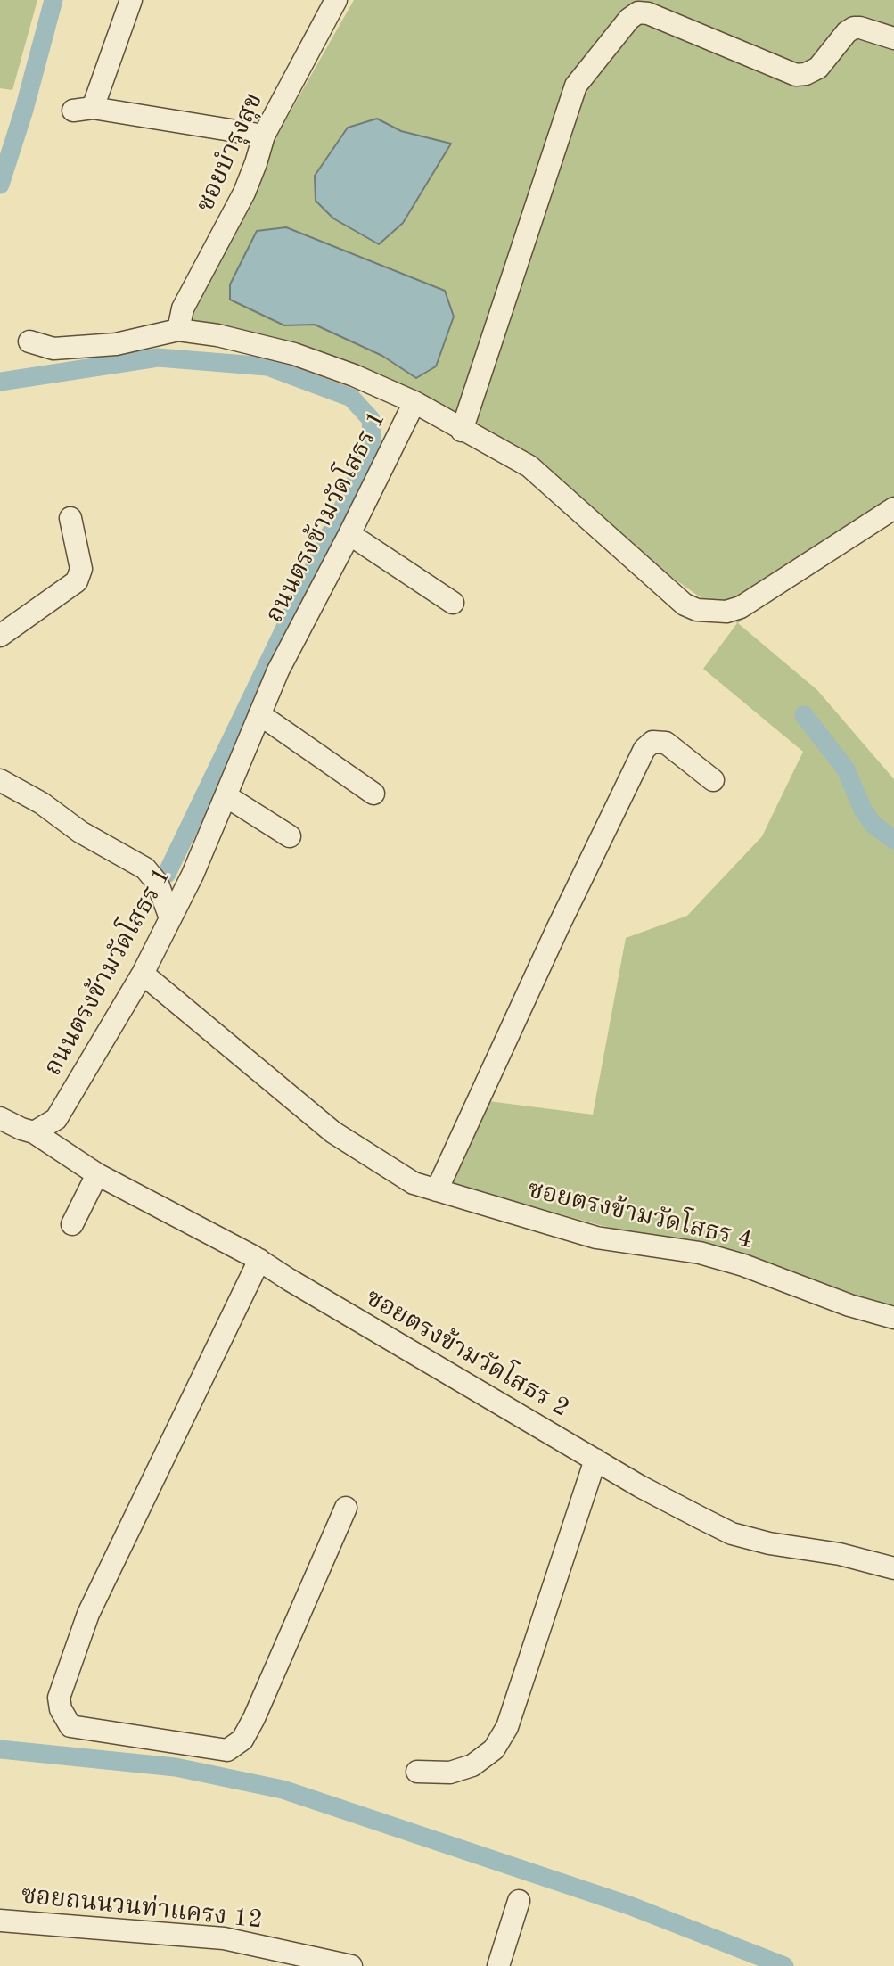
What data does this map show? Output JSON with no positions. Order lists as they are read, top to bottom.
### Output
{
  "streets": {
    "street": [
      "ซอยบำรุงสุข",
      "ถนนตรงข้ามวัดโสธร 1",
      "ซอยตรงข้ามวัดโสธร 4",
      "ซอยตรงข้ามวัดโสธร 2",
      "ซอยถนนวนท่าแครง 12"
    ]
  },
  "crossings": [
    ["ถนนตรงข้ามวัดโสธร 1", "ซอยตรงข้ามวัดโสธร 4"],
    ["ถนนตรงข้ามวัดโสธร 1", "ซอยตรงข้ามวัดโสธร 2"]
  ]
}
